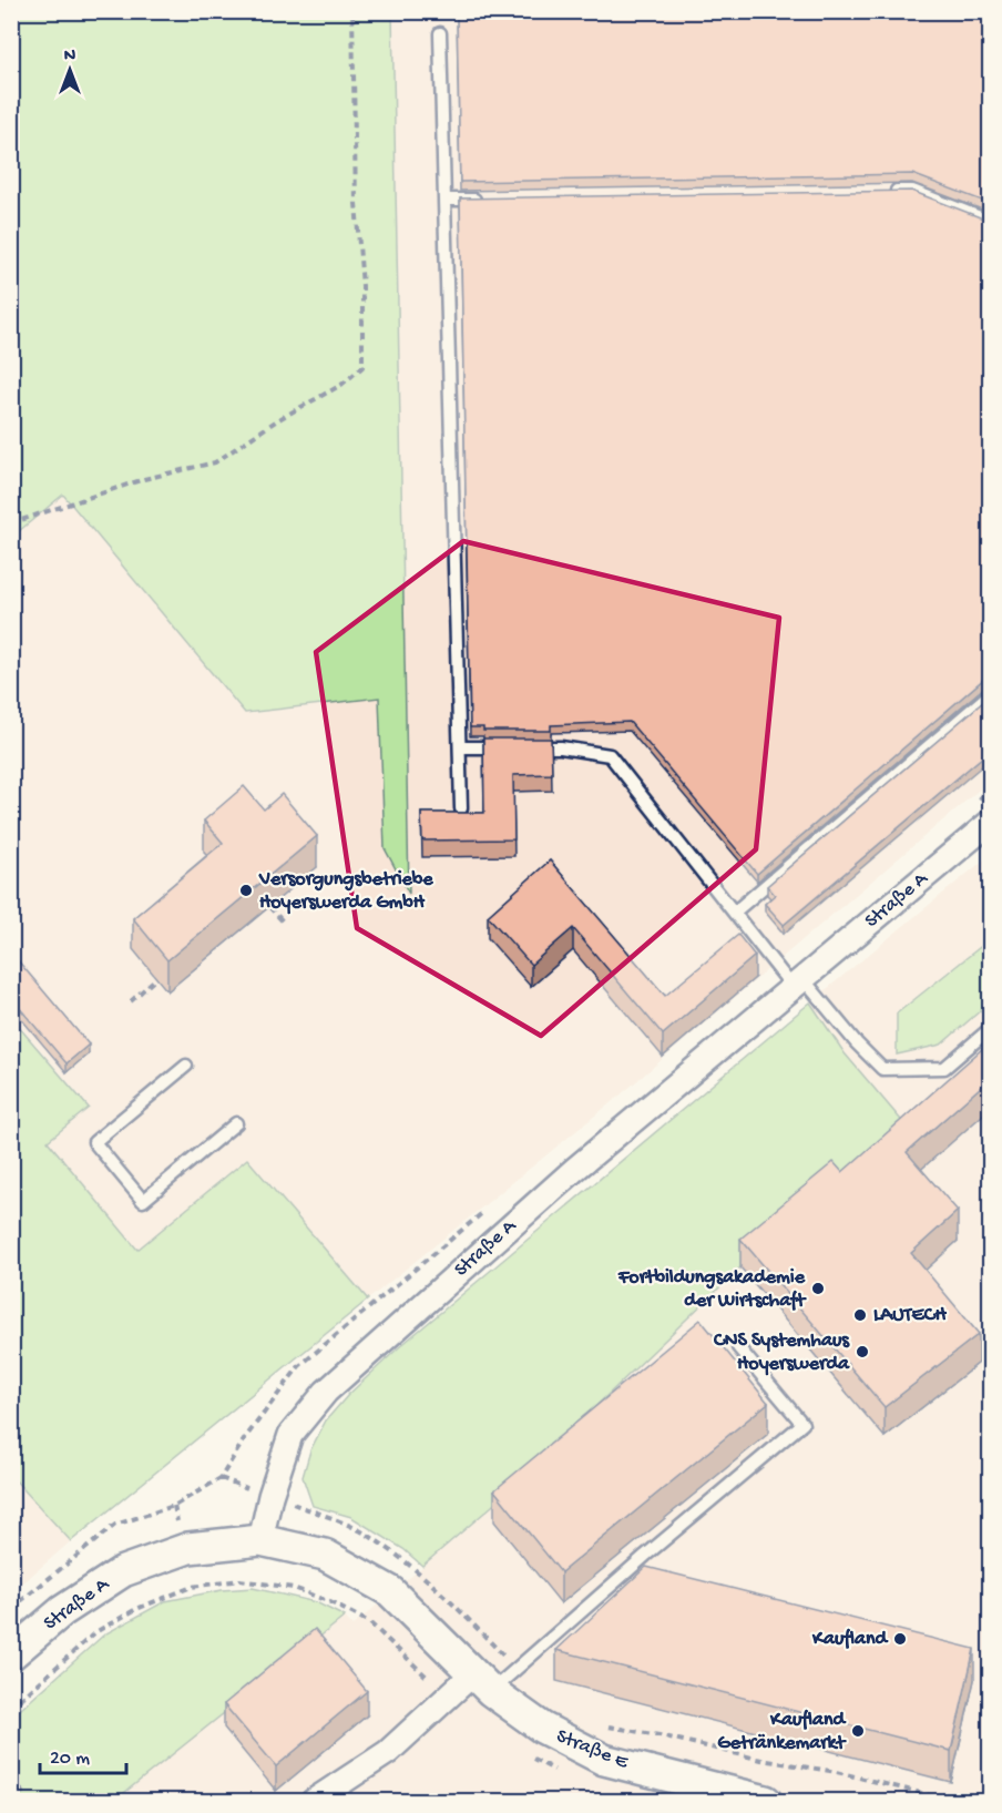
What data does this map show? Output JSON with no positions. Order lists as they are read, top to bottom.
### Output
{
  "streets": {
    "street": ["Straße A", "Straße E"]
  },
  "crossings": [
    ["Straße A", "Straße E"]
  ],
  "places": [
    "Versorgungsbetriebe Hoyerswerda GmbH",
    "Fortbildungsakademie der Wirtschaft",
    "LAUTECH",
    "CNS Systemhaus Hoyerswerda",
    "Kaufland",
    "Kaufland Getränkemarkt"
  ],
  "scale_bar": "20 m",
  "north": "top"
}
